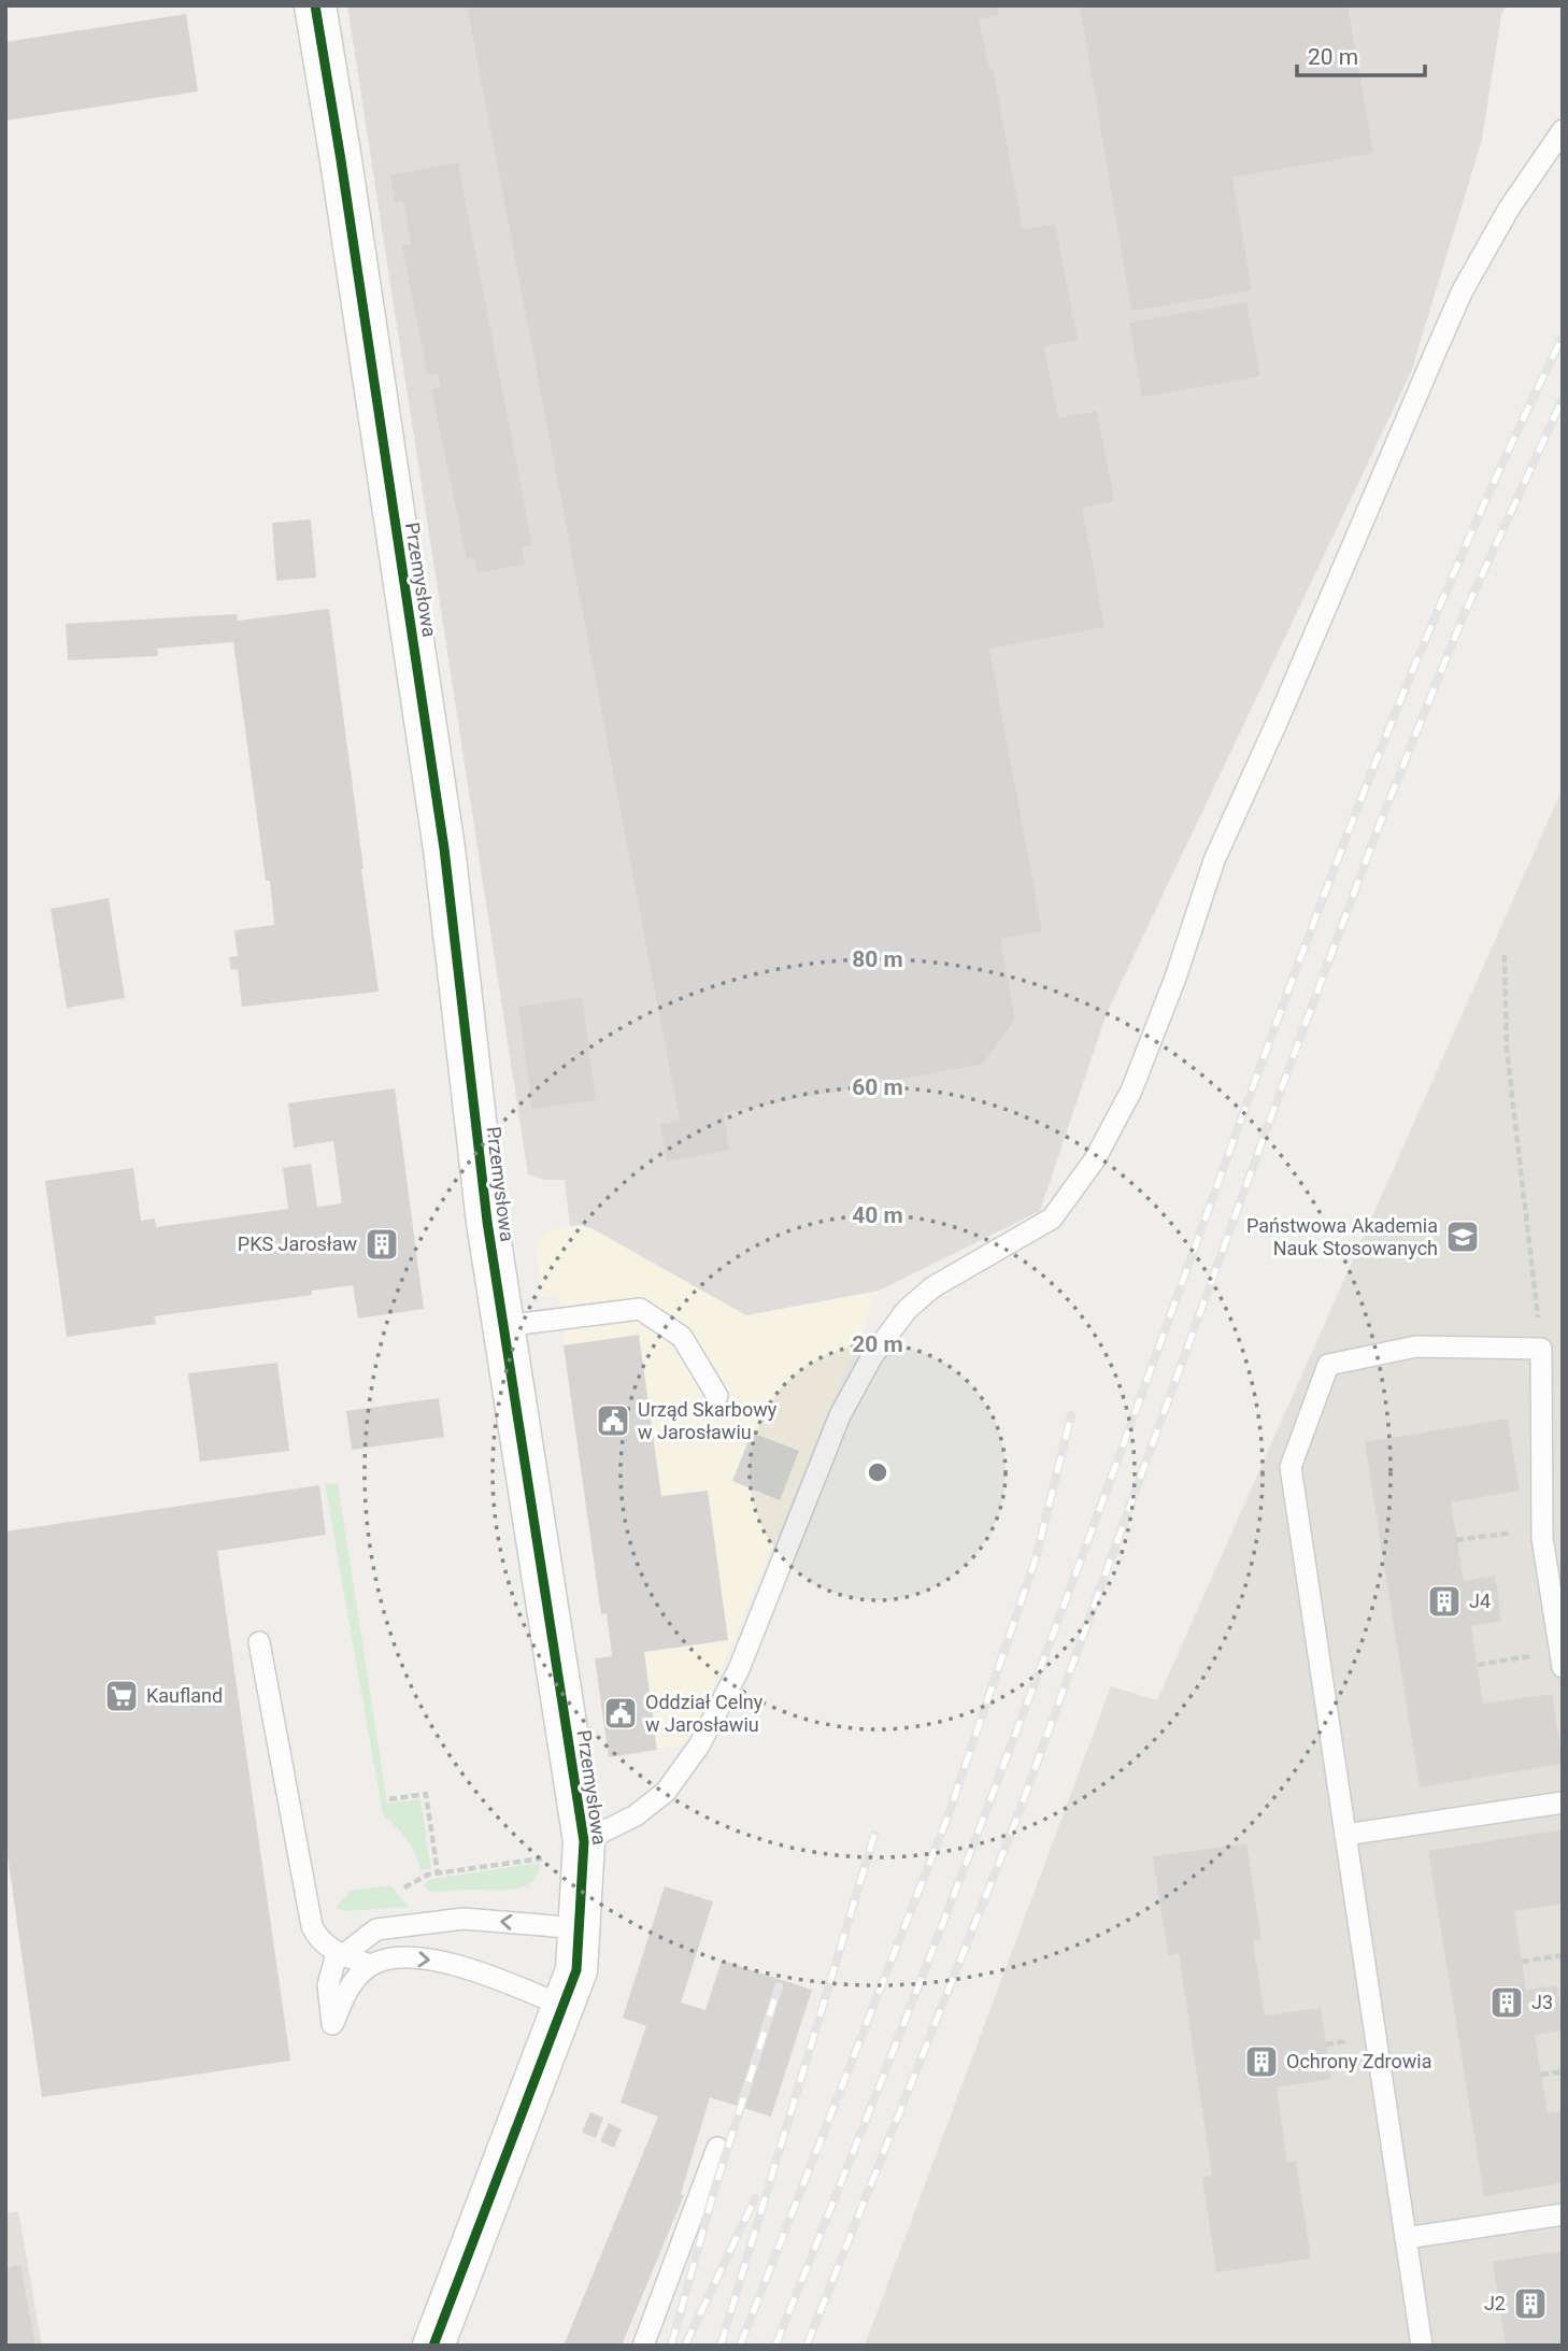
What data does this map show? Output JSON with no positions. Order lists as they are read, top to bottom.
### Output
{
  "streets": {
    "street": ["Przemysłowa"]
  },
  "places": {
    "school or university": ["Państwowa Akademia Nauk Stosowanych"],
    "building": [
      "PKS Jarosław",
      "J4",
      "J3",
      "Ochrony Zdrowia",
      "J2"
    ],
    "public building": ["Urząd Skarbowy w Jarosławiu", "Oddział Celny w Jarosławiu"],
    "supermarket": ["Kaufland"]
  },
  "scale_bar": "20 m",
  "rings": [
    "80 m",
    "60 m",
    "40 m",
    "20 m"
  ]
}
